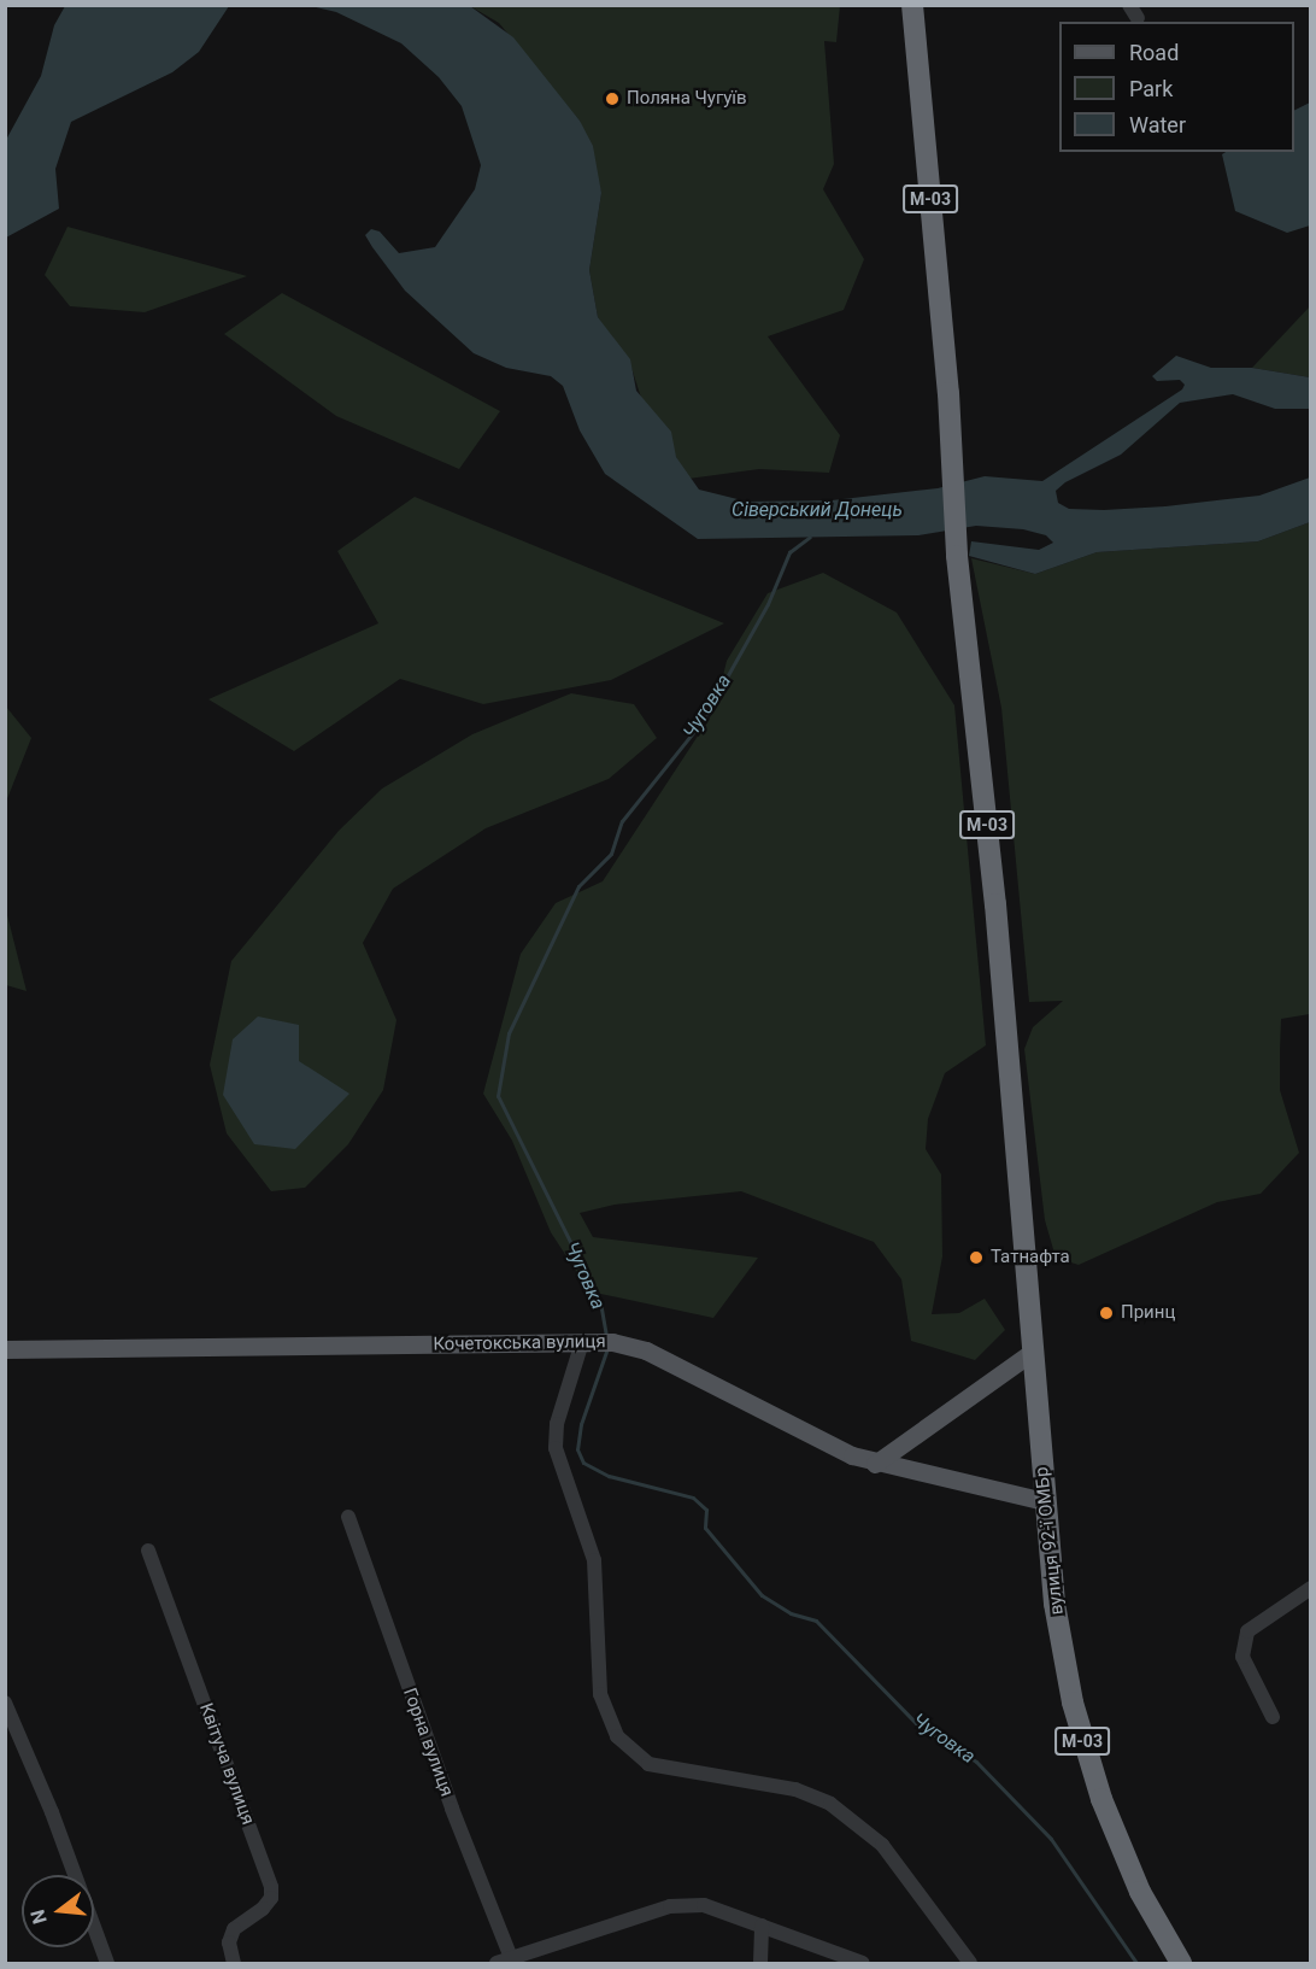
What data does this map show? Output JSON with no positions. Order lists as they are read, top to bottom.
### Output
{
  "streets": {
    "highway": ["М-03", "вулиця 92-ї ОМБр"],
    "main road": ["Кочетокська вулиця"],
    "street": ["Горна вулиця", "Квітуча вулиця"]
  },
  "crossings": [
    ["Кочетокська вулиця", "вулиця 92-ї ОМБр"]
  ],
  "water": ["Сіверський Донець", "Чуговка"],
  "places": ["Поляна Чугуїв", "Татнафта", "Принц"],
  "legend": ["Road", "Park", "Water"],
  "north": "left"
}
